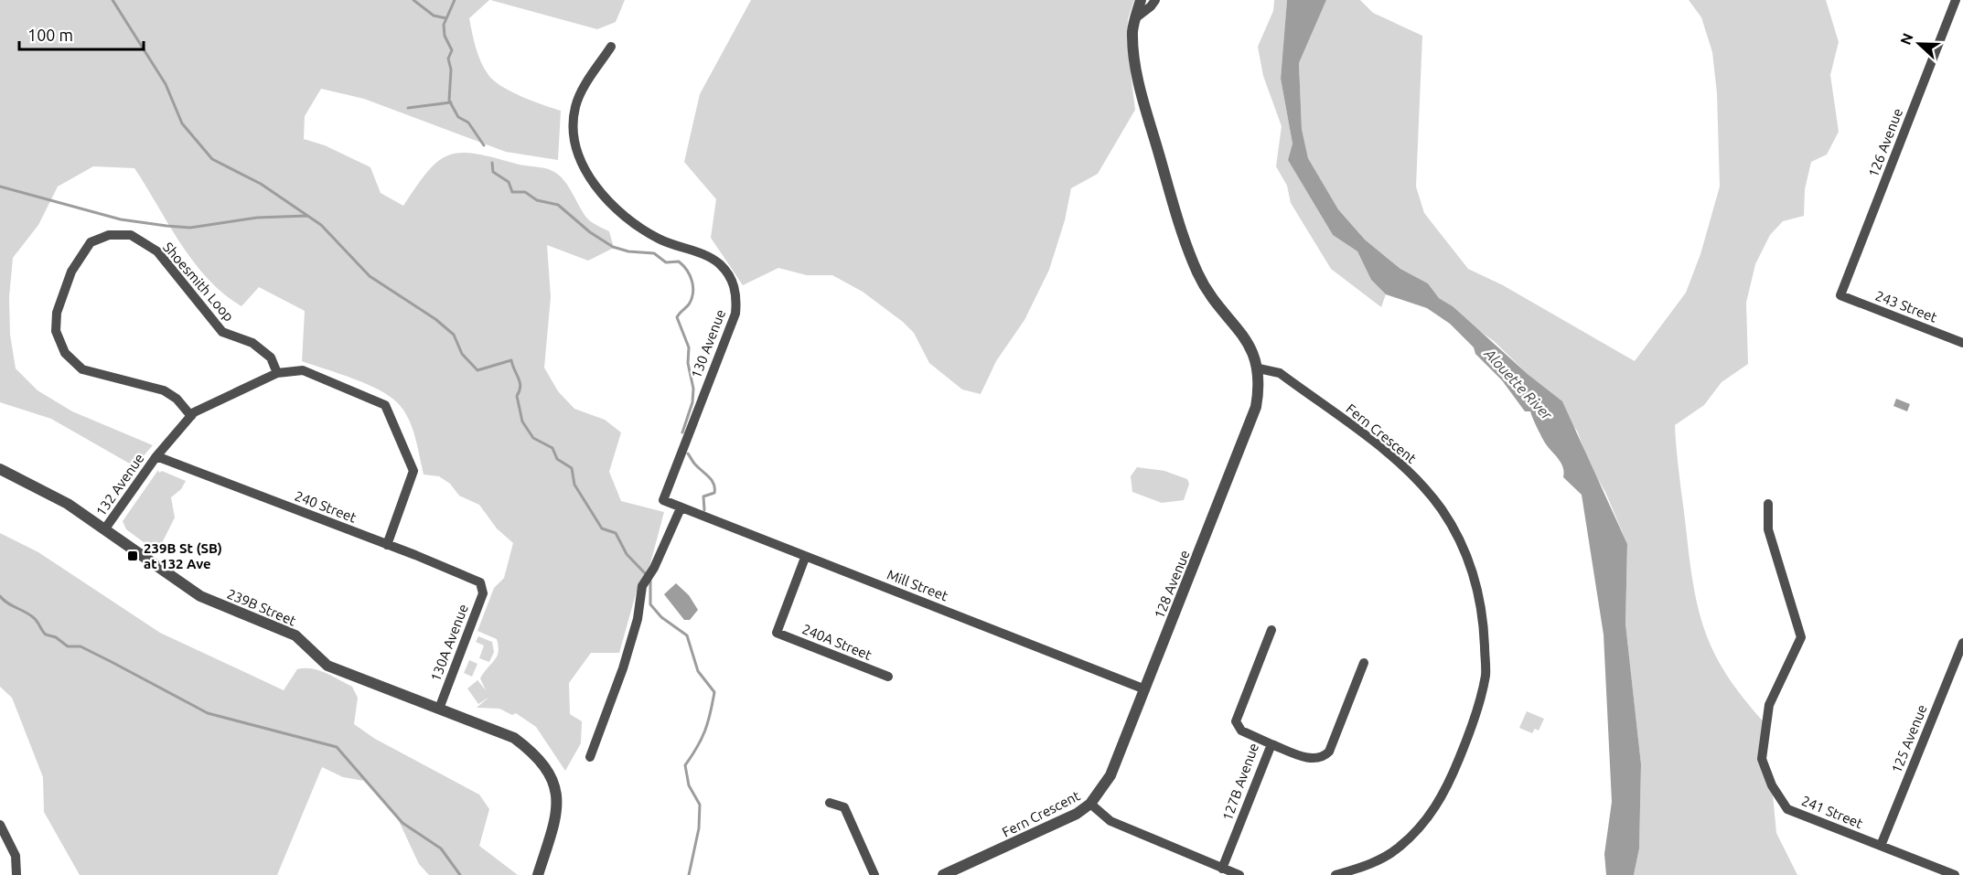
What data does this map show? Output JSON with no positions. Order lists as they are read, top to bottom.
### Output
{
  "streets": {
    "street": [
      "126 Avenue",
      "Shoesmith Loop",
      "243 Street",
      "130 Avenue",
      "Fern Crescent",
      "132 Avenue",
      "240 Street",
      "128 Avenue",
      "Mill Street",
      "239B Street",
      "240A Street",
      "130A Avenue",
      "125 Avenue",
      "127B Avenue",
      "241 Street"
    ]
  },
  "crossings": [
    ["126 Avenue", "243 Street"],
    ["Shoesmith Loop", "132 Avenue"],
    ["130 Avenue", "Mill Street"],
    ["Fern Crescent", "128 Avenue"],
    ["Fern Crescent", "127B Avenue"],
    ["132 Avenue", "240 Street"],
    ["132 Avenue", "239B Street"],
    ["240 Street", "130A Avenue"],
    ["128 Avenue", "Mill Street"],
    ["Mill Street", "240A Street"],
    ["239B Street", "130A Avenue"],
    ["125 Avenue", "241 Street"]
  ],
  "water": ["Alouette River"],
  "places": {
    "transit": ["239B St (SB) at 132 Ave"]
  },
  "scale_bar": "100 m",
  "north": "left"
}
